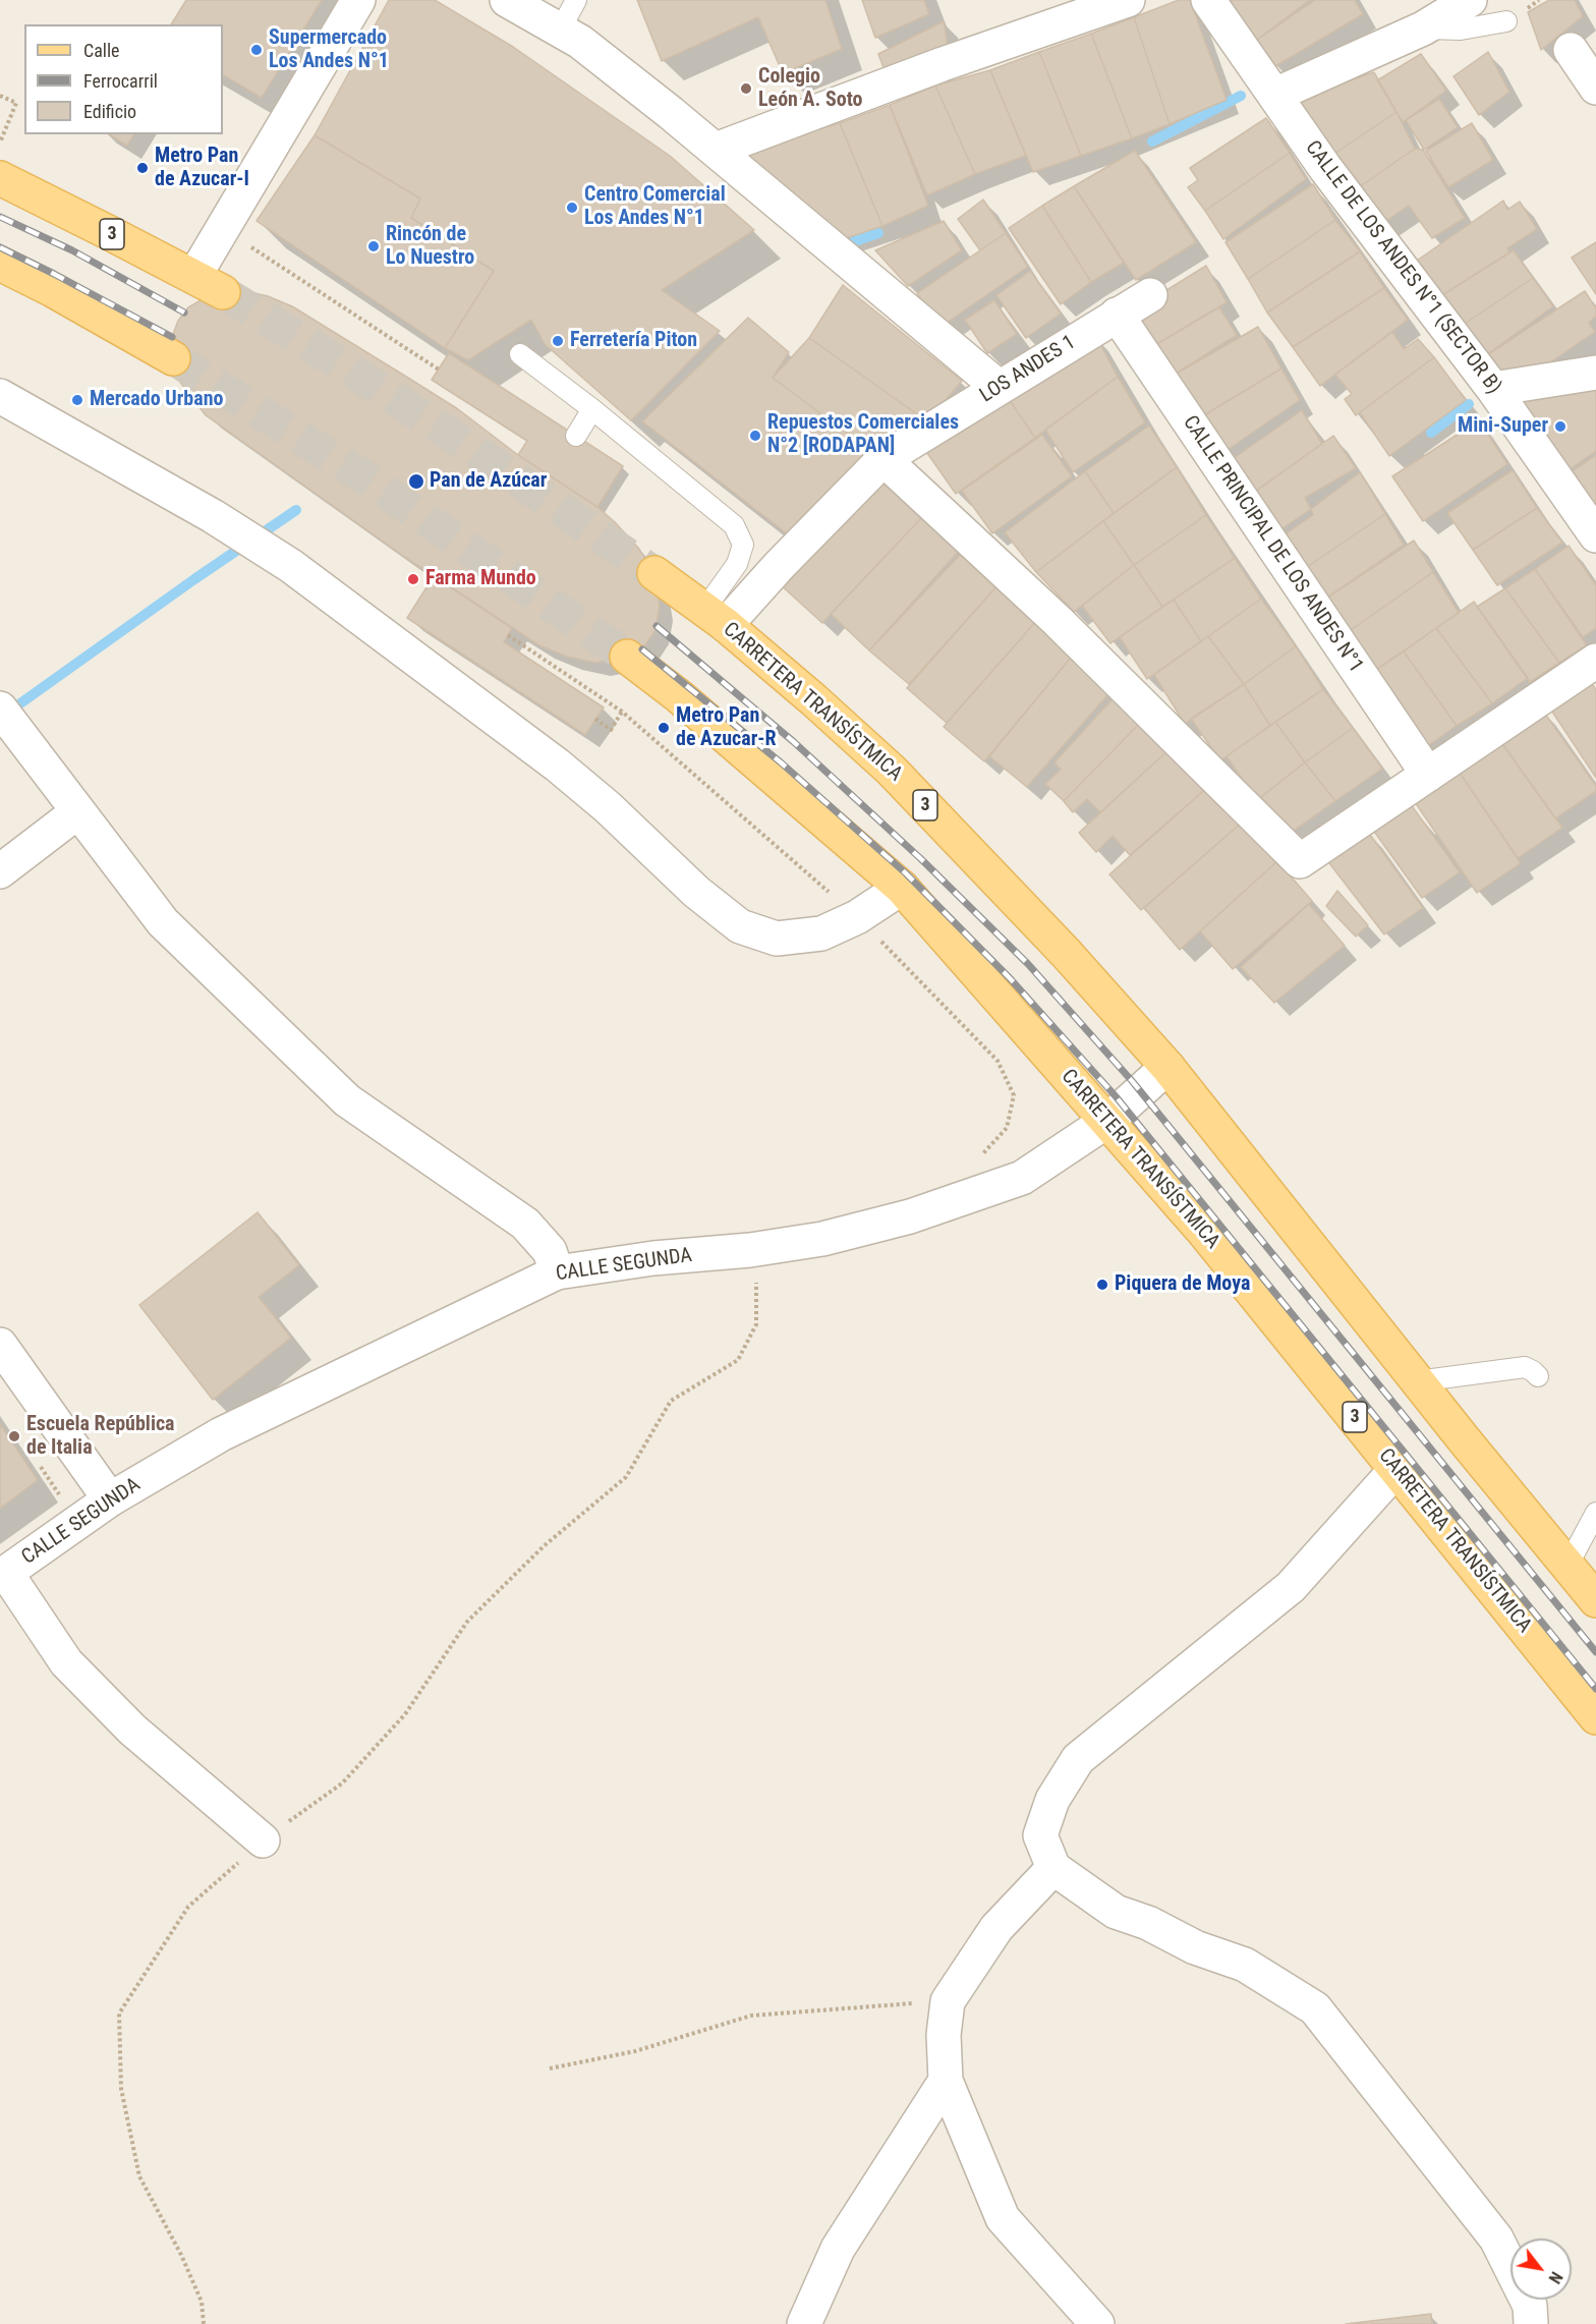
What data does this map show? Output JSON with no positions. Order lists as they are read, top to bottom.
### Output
{
  "streets": {
    "main road": ["3", "CARRETERA TRANSÍSTMICA"],
    "street": [
      "CALLE DE LOS ANDES N°1 (SECTOR B)",
      "LOS ANDES 1",
      "CALLE PRINCIPAL DE LOS ANDES N°1",
      "CALLE SEGUNDA"
    ]
  },
  "crossings": [
    ["LOS ANDES 1", "CALLE PRINCIPAL DE LOS ANDES N°1"],
    ["LOS ANDES 1", "CARRETERA TRANSÍSTMICA"],
    ["CARRETERA TRANSÍSTMICA", "CALLE SEGUNDA"]
  ],
  "places": [
    "Supermercado Los Andes N°1",
    "Colegio León A. Soto",
    "Metro Pan de Azucar-I",
    "Centro Comercial Los Andes N°1",
    "Rincón de Lo Nuestro",
    "Ferretería Piton",
    "Mercado Urbano",
    "Mini-Super",
    "Repuestos Comerciales N°2 [RODAPAN]",
    "Pan de Azúcar",
    "Farma Mundo",
    "Metro Pan de Azucar-R",
    "Piquera de Moya",
    "Escuela República de Italia"
  ],
  "legend": ["Calle", "Ferrocarril", "Edificio"],
  "north": "bottom right"
}
